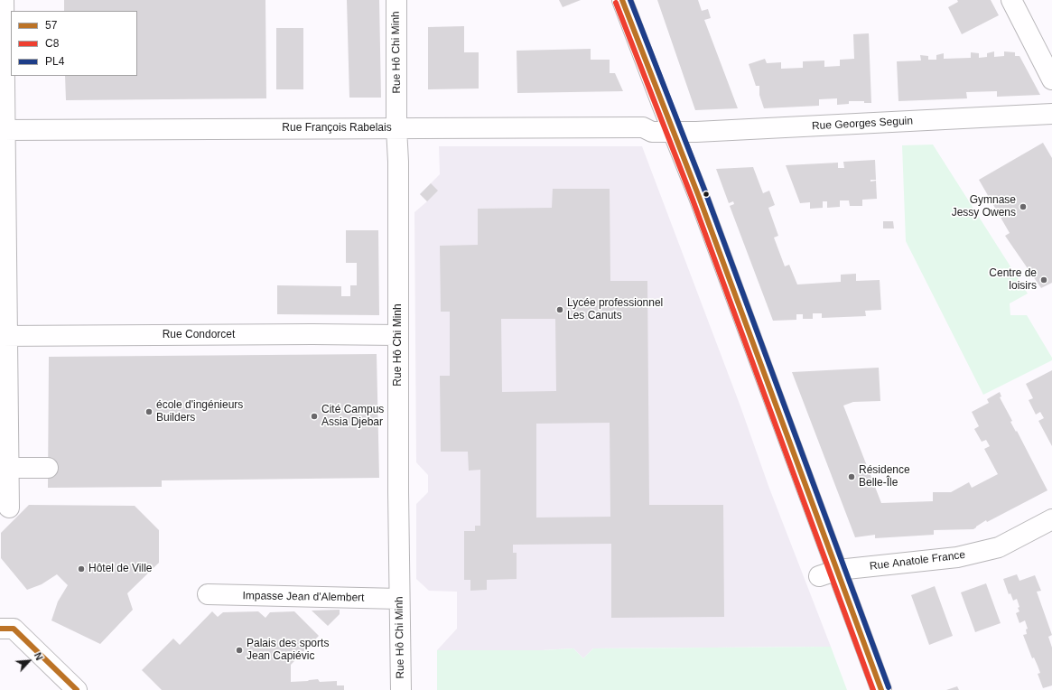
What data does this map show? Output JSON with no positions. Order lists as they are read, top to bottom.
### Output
{
  "streets": {
    "street": [
      "Rue Hô Chi Minh",
      "Rue Georges Seguin",
      "Rue François Rabelais",
      "Rue Condorcet",
      "Rue Anatole France",
      "Impasse Jean d'Alembert"
    ]
  },
  "crossings": [
    ["Rue Hô Chi Minh", "Rue François Rabelais"],
    ["Rue Hô Chi Minh", "Rue Condorcet"],
    ["Rue Hô Chi Minh", "Impasse Jean d'Alembert"],
    ["Rue Georges Seguin", "Rue François Rabelais"]
  ],
  "places": [
    "Gymnase Jessy Owens",
    "Centre de loisirs",
    "Lycée professionnel Les Canuts",
    "école d'ingénieurs Builders",
    "Cité Campus Assia Djebar",
    "Résidence Belle-Île",
    "Hôtel de Ville",
    "Palais des sports Jean Capiévic"
  ],
  "lines": ["transit line 57", "transit line PL4", "transit line C8"],
  "legend": ["57", "C8", "PL4"],
  "north": "top right"
}
